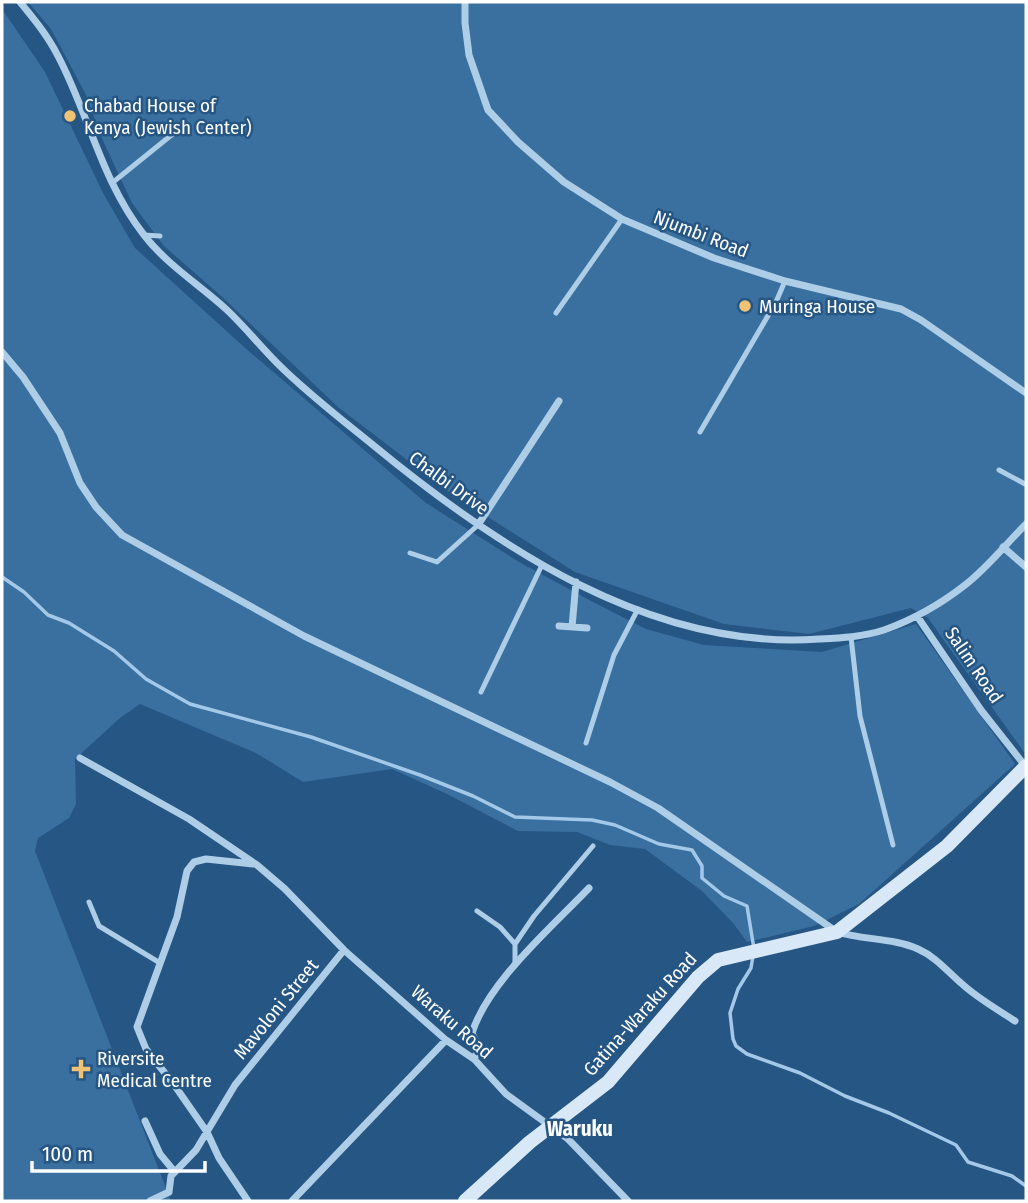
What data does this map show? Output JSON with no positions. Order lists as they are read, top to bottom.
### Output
{
  "streets": {
    "street": [
      "Njumbi Road",
      "Chalbi Drive",
      "Salim Road",
      "Mavoloni Street",
      "Gatina-Waraku Road",
      "Waraku Road"
    ]
  },
  "crossings": [
    ["Chalbi Drive", "Salim Road"],
    ["Salim Road", "Gatina-Waraku Road"],
    ["Mavoloni Street", "Waraku Road"],
    ["Gatina-Waraku Road", "Waraku Road"]
  ],
  "districts": ["Waruku"],
  "places": {
    "other": ["Chabad House of Kenya (Jewish Center)", "Muringa House"],
    "health": ["Riversite Medical Centre"]
  },
  "scale_bar": "100 m"
}
